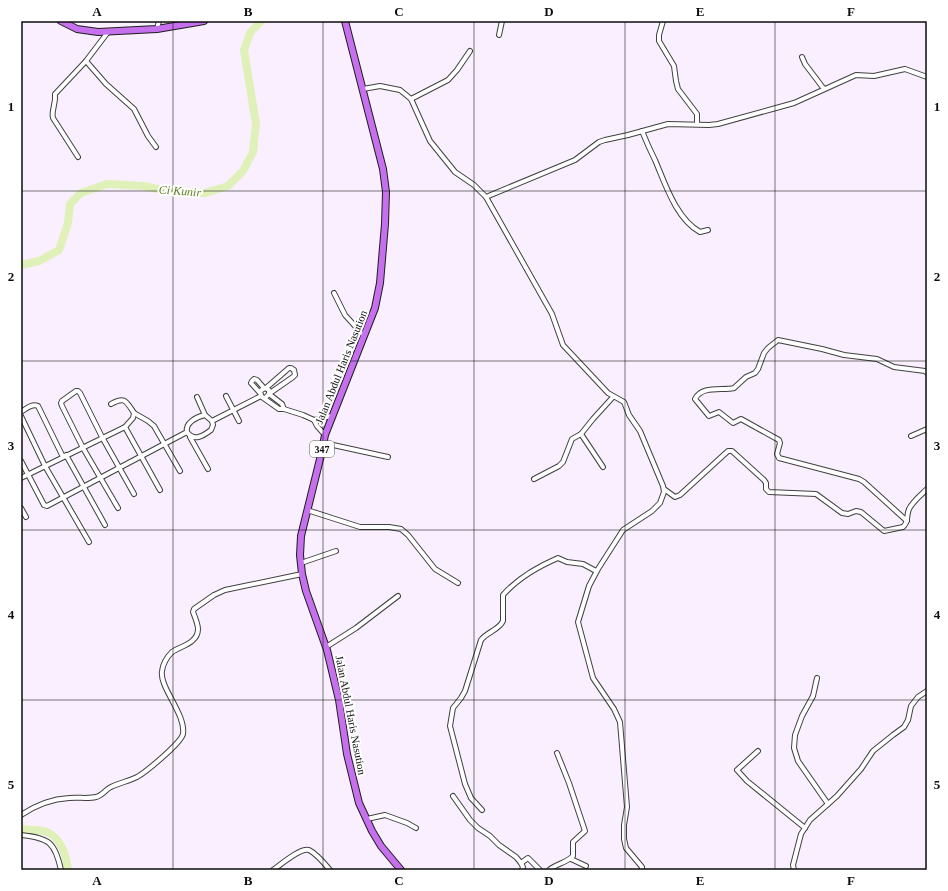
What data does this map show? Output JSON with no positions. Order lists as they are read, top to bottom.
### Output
{
  "streets": {
    "main road": ["Jalan Abdul Haris Nasution", "347"]
  },
  "water": ["Ci Kunir"],
  "grid": {
    "columns": [
      "A",
      "B",
      "C",
      "D",
      "E",
      "F"
    ],
    "rows": [
      "1",
      "2",
      "3",
      "4",
      "5"
    ]
  }
}
